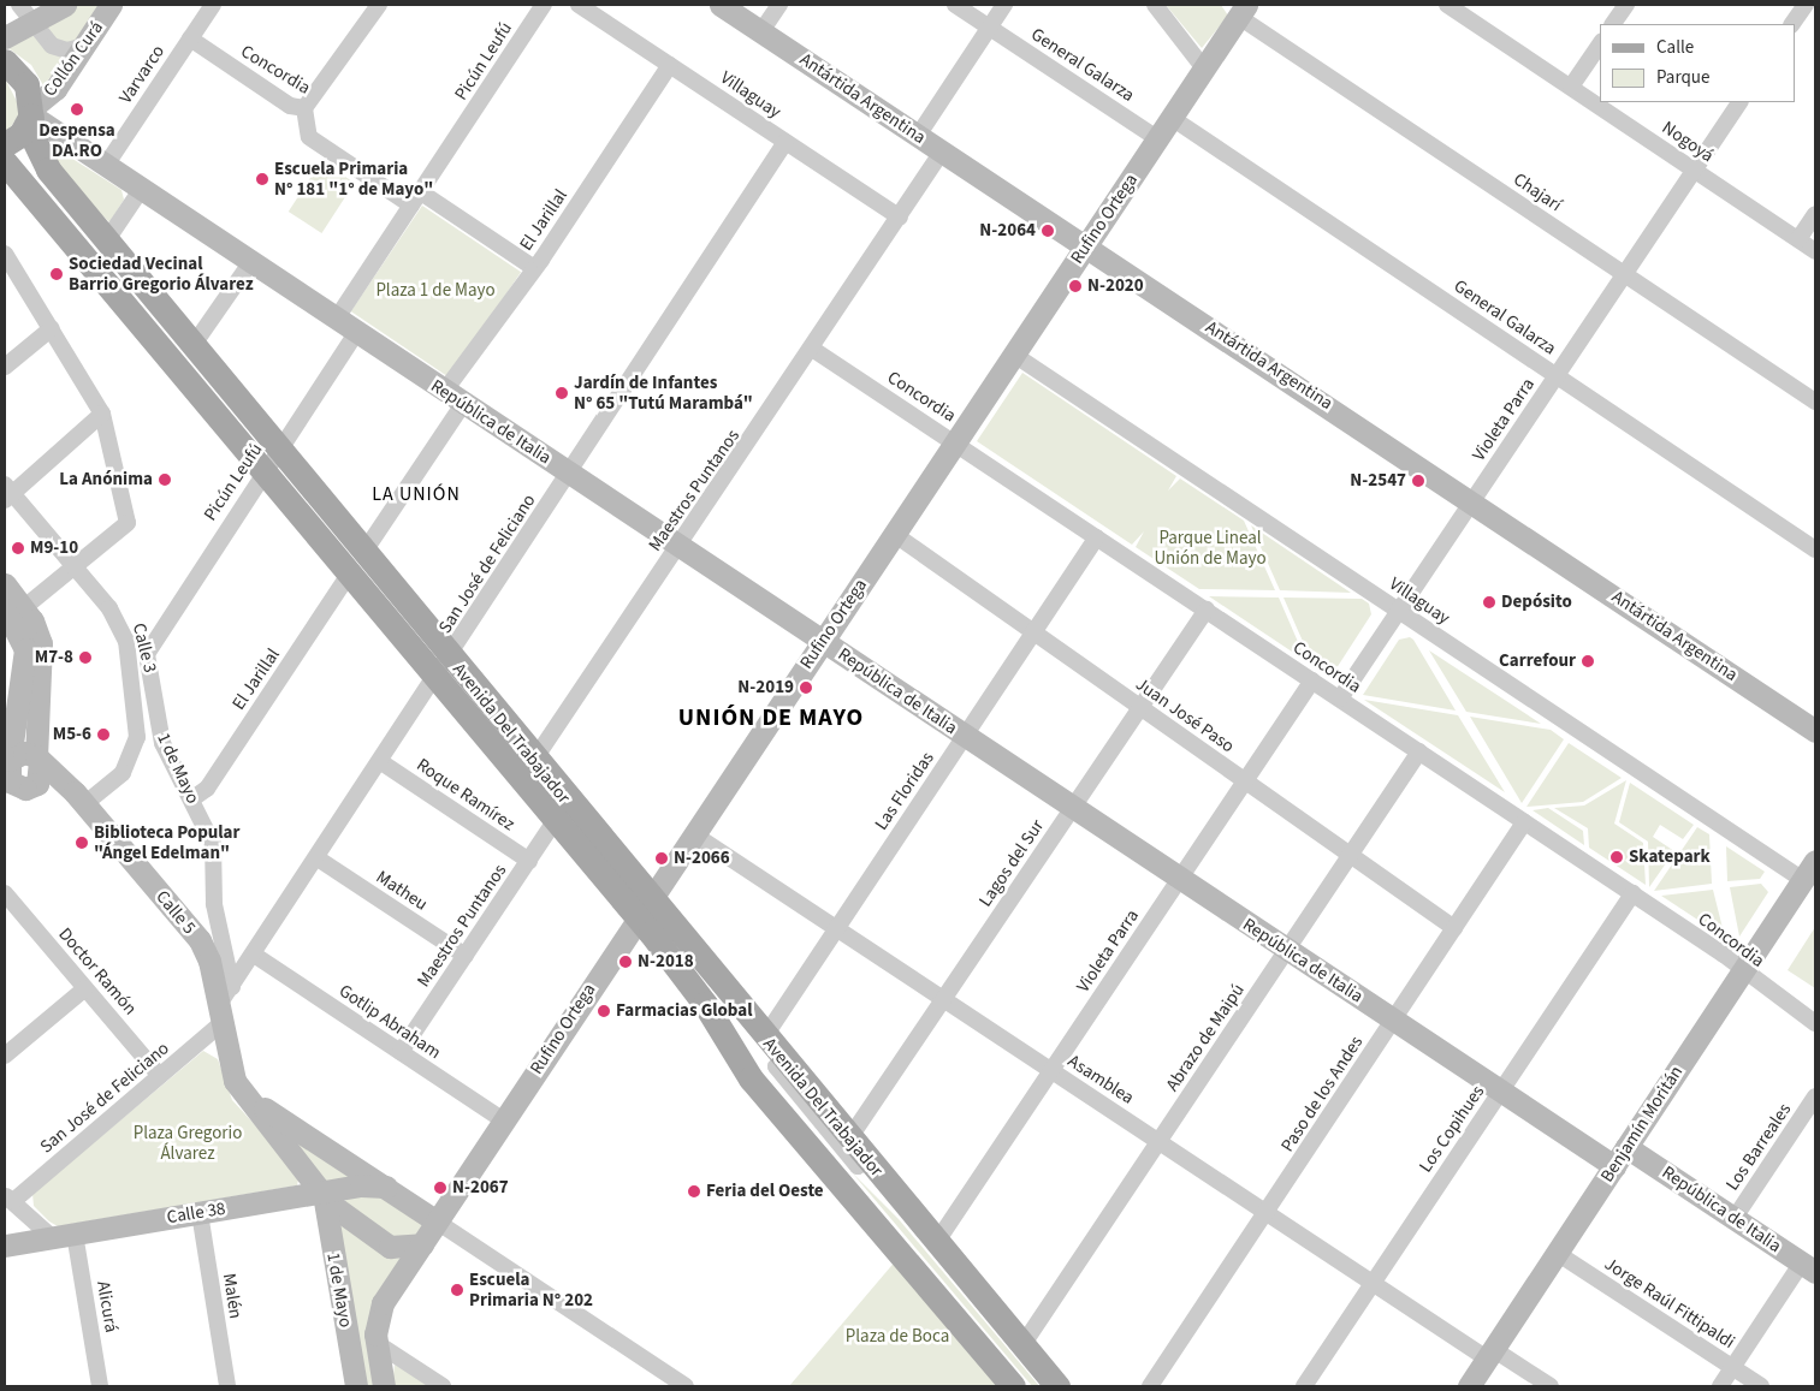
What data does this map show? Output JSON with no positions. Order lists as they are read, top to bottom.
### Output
{
  "streets": {
    "main road": ["Collón Curá", "Avenida Del Trabajador"],
    "street": [
      "Picún Leufú",
      "General Galarza",
      "Concordia",
      "Varvarco",
      "Villaguay",
      "Antártida Argentina",
      "Nogoyá",
      "Chajarí",
      "Rufino Ortega",
      "El Jarillal",
      "Violeta Parra",
      "República de Italia",
      "Maestros Puntanos",
      "San José de Feliciano",
      "Calle 3",
      "Juan José Paso",
      "1 de Mayo",
      "Las Floridas",
      "Roque Ramírez",
      "Lagos del Sur",
      "Matheu",
      "Calle 5",
      "Doctor Ramón",
      "Gotlip Abraham",
      "Abrazo de Maipú",
      "Asamblea",
      "Paso de los Andes",
      "Benjamín Moritán",
      "Los Copihues",
      "Los Barreales",
      "Calle 38",
      "Malén",
      "Jorge Raúl Fittipaldi",
      "Alicurá"
    ]
  },
  "crossings": [
    ["Collón Curá", "República de Italia"],
    ["Collón Curá", "Avenida Del Trabajador"],
    ["Picún Leufú", "Concordia"],
    ["Picún Leufú", "República de Italia"],
    ["Picún Leufú", "Avenida Del Trabajador"],
    ["Picún Leufú", "1 de Mayo"],
    ["General Galarza", "Rufino Ortega"],
    ["General Galarza", "Violeta Parra"],
    ["Concordia", "Varvarco"],
    ["Concordia", "Rufino Ortega"],
    ["Concordia", "El Jarillal"],
    ["Concordia", "Violeta Parra"],
    ["Concordia", "Maestros Puntanos"],
    ["Concordia", "Las Floridas"],
    ["Concordia", "Lagos del Sur"],
    ["Concordia", "Abrazo de Maipú"],
    ["Concordia", "Paso de los Andes"],
    ["Concordia", "Benjamín Moritán"],
    ["Concordia", "Los Copihues"],
    ["Varvarco", "República de Italia"],
    ["Villaguay", "Rufino Ortega"],
    ["Villaguay", "El Jarillal"],
    ["Villaguay", "Violeta Parra"],
    ["Villaguay", "Maestros Puntanos"],
    ["Villaguay", "San José de Feliciano"],
    ["Villaguay", "Benjamín Moritán"],
    ["Antártida Argentina", "Rufino Ortega"],
    ["Antártida Argentina", "Violeta Parra"],
    ["Antártida Argentina", "Maestros Puntanos"],
    ["Nogoyá", "Violeta Parra"],
    ["Chajarí", "Rufino Ortega"],
    ["Chajarí", "Violeta Parra"],
    ["Rufino Ortega", "República de Italia"],
    ["Rufino Ortega", "Juan José Paso"],
    ["Rufino Ortega", "Avenida Del Trabajador"],
    ["Rufino Ortega", "1 de Mayo"],
    ["Rufino Ortega", "Calle 5"],
    ["Rufino Ortega", "Gotlip Abraham"],
    ["Rufino Ortega", "Asamblea"],
    ["El Jarillal", "República de Italia"],
    ["El Jarillal", "Avenida Del Trabajador"],
    ["El Jarillal", "1 de Mayo"],
    ["Violeta Parra", "República de Italia"],
    ["Violeta Parra", "Juan José Paso"],
    ["Violeta Parra", "Avenida Del Trabajador"],
    ["Violeta Parra", "Asamblea"],
    ["República de Italia", "Maestros Puntanos"],
    ["República de Italia", "San José de Feliciano"],
    ["República de Italia", "Avenida Del Trabajador"],
    ["República de Italia", "Las Floridas"],
    ["República de Italia", "Lagos del Sur"],
    ["República de Italia", "Abrazo de Maipú"],
    ["República de Italia", "Paso de los Andes"],
    ["República de Italia", "Benjamín Moritán"],
    ["República de Italia", "Los Copihues"],
    ["República de Italia", "Los Barreales"],
    ["Maestros Puntanos", "Avenida Del Trabajador"],
    ["Maestros Puntanos", "Roque Ramírez"],
    ["Maestros Puntanos", "Matheu"],
    ["Maestros Puntanos", "Gotlip Abraham"],
    ["San José de Feliciano", "Avenida Del Trabajador"],
    ["San José de Feliciano", "1 de Mayo"],
    ["San José de Feliciano", "Roque Ramírez"],
    ["San José de Feliciano", "Matheu"],
    ["San José de Feliciano", "Calle 5"],
    ["San José de Feliciano", "Doctor Ramón"],
    ["San José de Feliciano", "Gotlip Abraham"],
    ["Calle 3", "Calle 5"],
    ["Juan José Paso", "Las Floridas"],
    ["Juan José Paso", "Lagos del Sur"],
    ["Juan José Paso", "Abrazo de Maipú"],
    ["Juan José Paso", "Paso de los Andes"],
    ["Avenida Del Trabajador", "Las Floridas"],
    ["Avenida Del Trabajador", "Lagos del Sur"],
    ["Avenida Del Trabajador", "Abrazo de Maipú"],
    ["1 de Mayo", "Calle 5"],
    ["1 de Mayo", "Calle 38"],
    ["Las Floridas", "Asamblea"],
    ["Lagos del Sur", "Asamblea"],
    ["Calle 5", "Calle 38"],
    ["Abrazo de Maipú", "Asamblea"],
    ["Asamblea", "Paso de los Andes"],
    ["Asamblea", "Benjamín Moritán"],
    ["Asamblea", "Los Copihues"],
    ["Benjamín Moritán", "Jorge Raúl Fittipaldi"],
    ["Calle 38", "Malén"],
    ["Calle 38", "Alicurá"]
  ],
  "districts": ["LA UNIÓN", "UNIÓN DE MAYO"],
  "parks": [
    "Plaza 1 de Mayo",
    "Parque Lineal Unión de Mayo",
    "Plaza Gregorio Álvarez",
    "Plaza de Boca"
  ],
  "places": [
    "Despensa DA.RO",
    "Escuela Primaria N° 181 \"1° de Mayo\"",
    "N-2064",
    "Sociedad Vecinal Barrio Gregorio Álvarez",
    "N-2020",
    "Jardín de Infantes N° 65 \"Tutú Marambá\"",
    "La Anónima",
    "N-2547",
    "M9-10",
    "Depósito",
    "M7-8",
    "Carrefour",
    "N-2019",
    "M5-6",
    "Biblioteca Popular \"Ángel Edelman\"",
    "Skatepark",
    "N-2066",
    "N-2018",
    "Farmacias Global",
    "N-2067",
    "Feria del Oeste",
    "Escuela Primaria N° 202"
  ],
  "legend": ["Calle", "Parque"]
}
